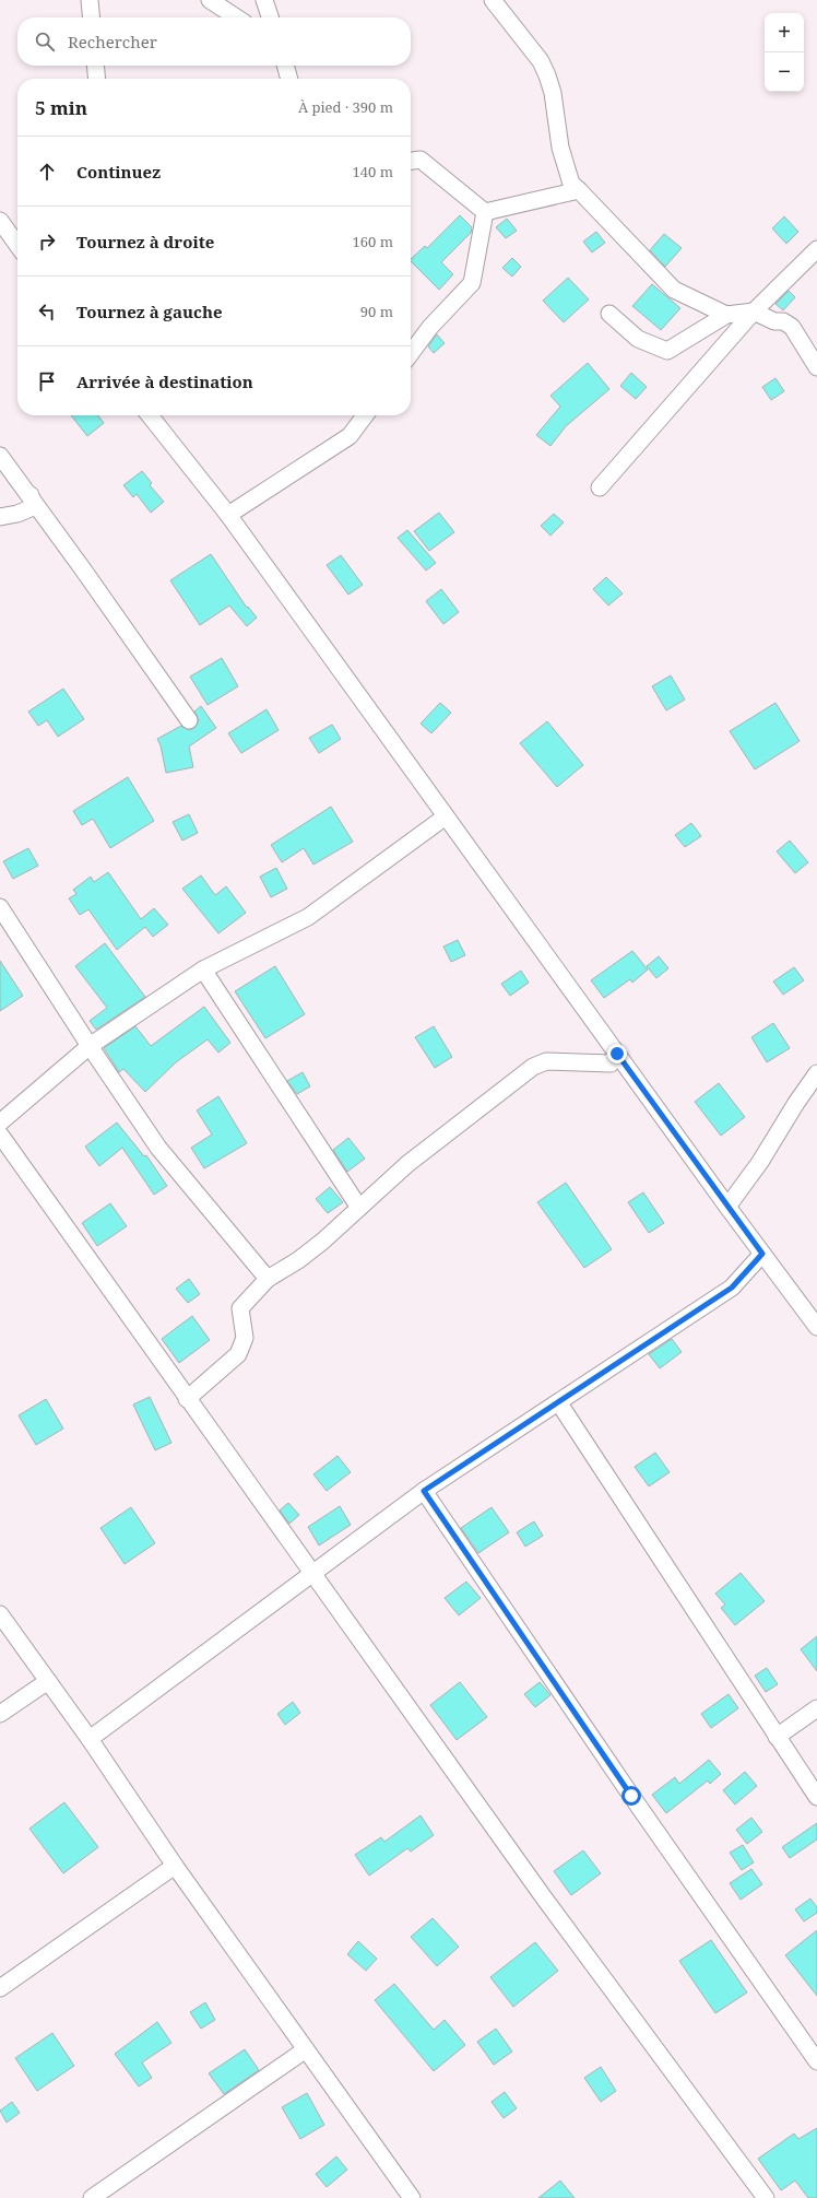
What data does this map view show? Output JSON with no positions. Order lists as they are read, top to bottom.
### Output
{
  "page": {
    "map_buttons": ["+", "−"],
    "search": "Rechercher",
    "heading": ["5 min", "À pied · 390 m"],
    "list": [
      ["Continuez", "140 m"],
      ["Tournez à droite", "160 m"],
      ["Tournez à gauche", "90 m"],
      "Arrivée à destination"
    ]
  }
}
